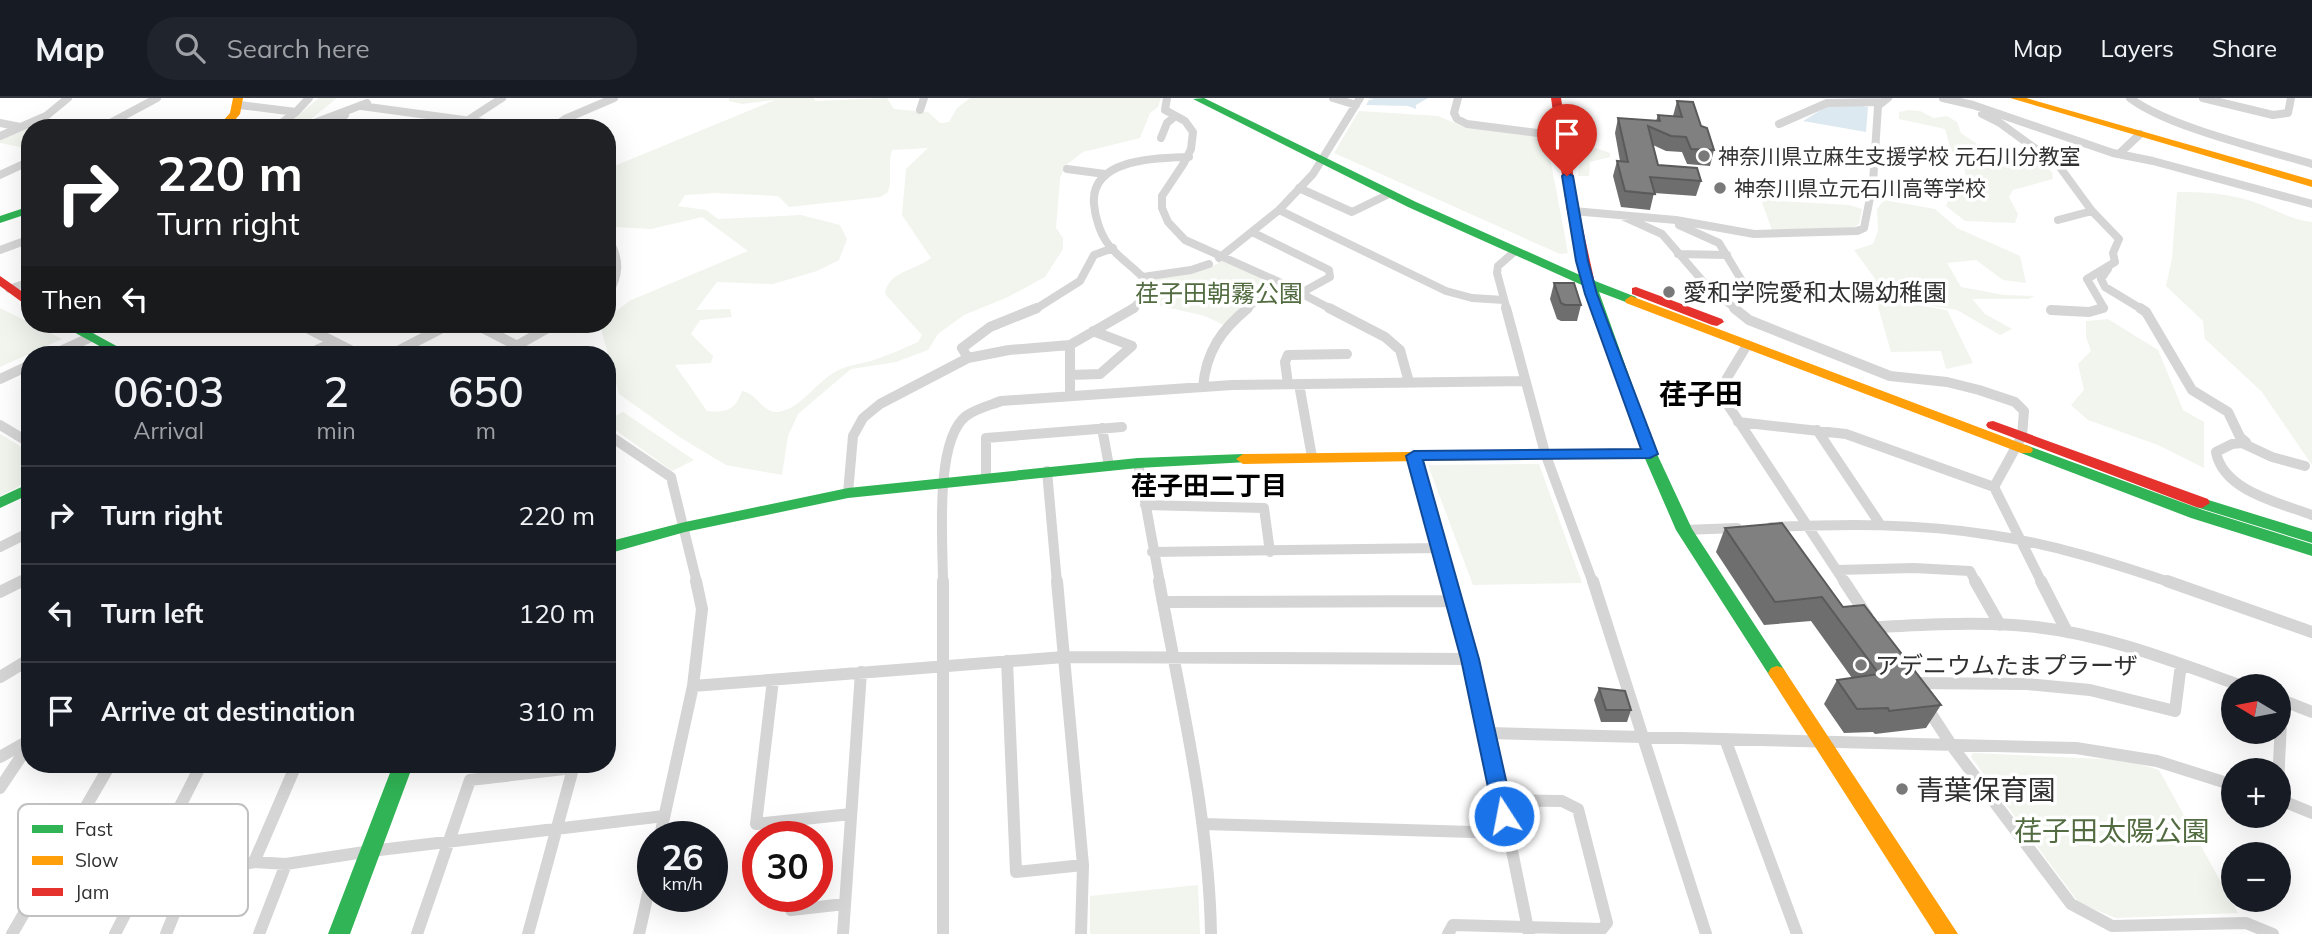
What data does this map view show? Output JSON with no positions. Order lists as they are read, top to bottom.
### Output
{
  "districts": ["荏子田", "荏子田二丁目"],
  "parks": ["荏子田朝霧公園", "荏子田太陽公園"],
  "places": [
    "神奈川県立麻生支援学校 元石川分教室",
    "神奈川県立元石川高等学校",
    "愛和学院愛和太陽幼稚園",
    "アデニウムたまプラーザ",
    "青葉保育園"
  ],
  "legend": ["Fast", "Slow", "Jam"],
  "north": "left",
  "page": {
    "header": "Map",
    "search": "Search here",
    "nav": ["Map", "Layers", "Share"],
    "turn": ["220 m", "Turn right"],
    "then": "Then",
    "eta": [
      "06:03",
      "Arrival",
      "2",
      "min",
      "650",
      "m"
    ],
    "list": [
      {
        "name": "Turn right",
        "value": "220 m"
      },
      {
        "name": "Turn left",
        "value": "120 m"
      },
      {
        "name": "Arrive at destination",
        "value": "310 m"
      }
    ],
    "map_buttons": ["+", "−"],
    "speed": "26 km/h",
    "limit": "30"
  }
}
